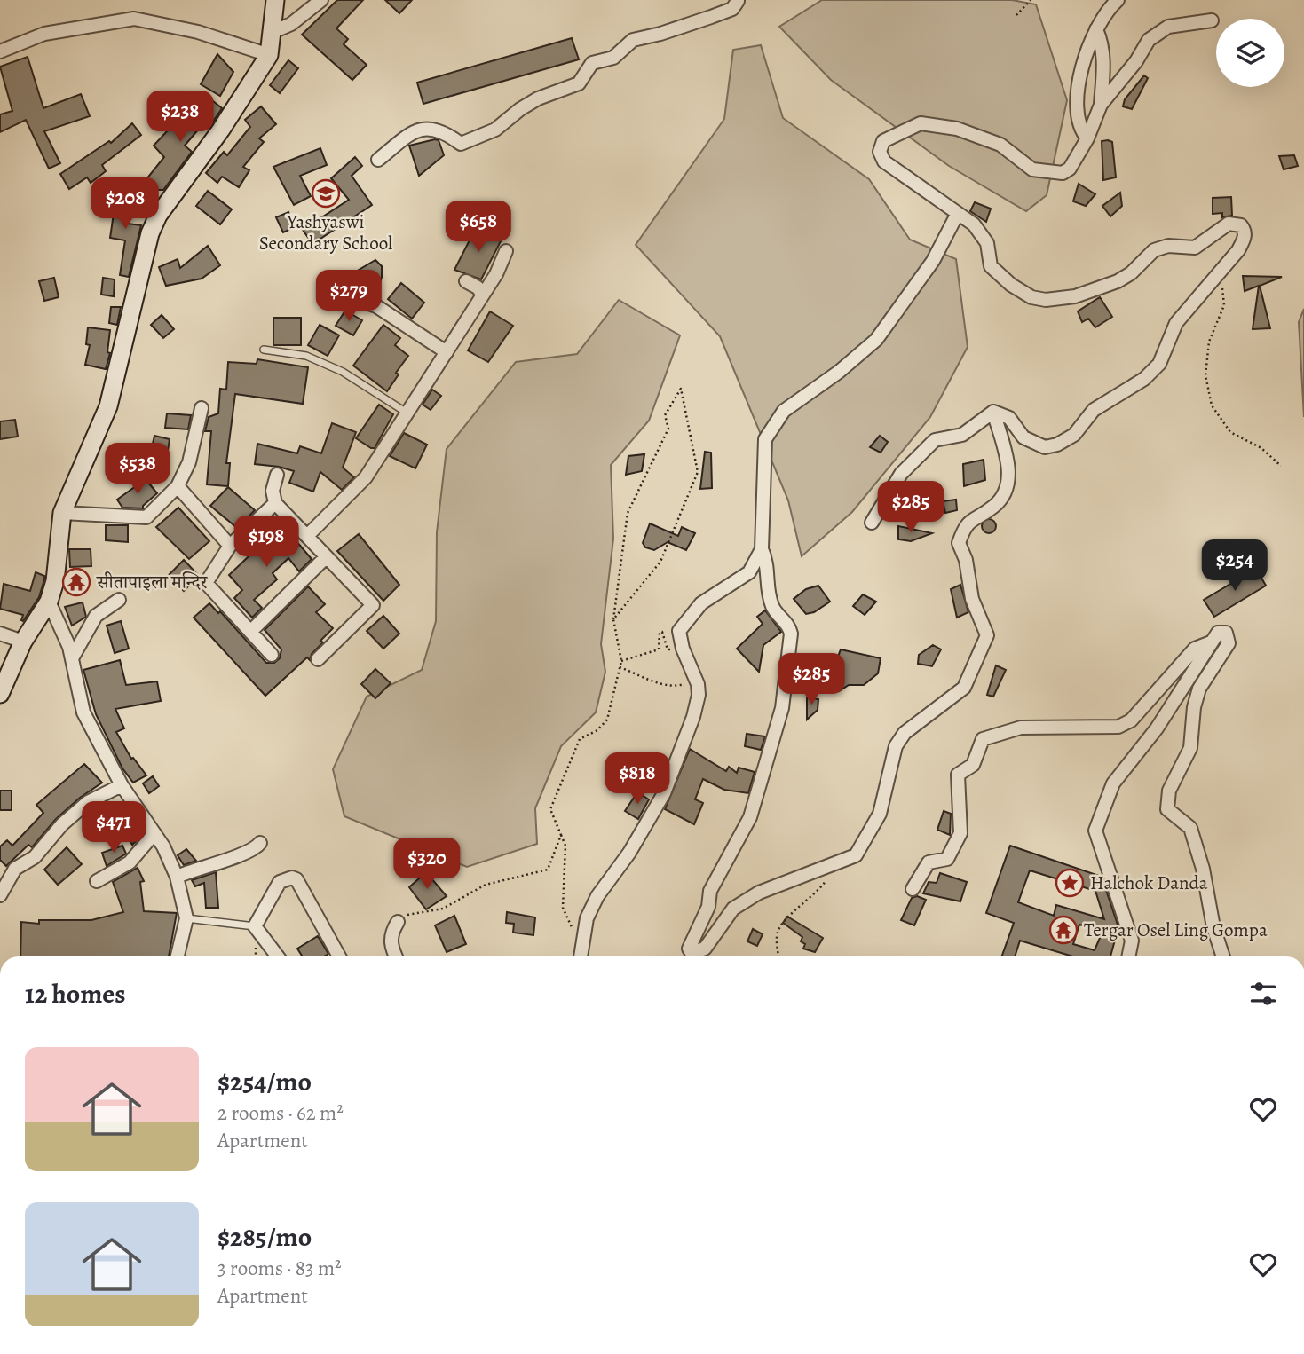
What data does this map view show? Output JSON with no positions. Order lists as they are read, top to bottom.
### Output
{
  "places": {
    "school or university": ["Yashyaswi Secondary School"],
    "temple": ["सीतापाइला मन्दिर", "Tergar Osel Ling Gompa"],
    "place": ["Halchok Danda"]
  },
  "page": {
    "price": [
      "$238",
      "$208",
      "$658",
      "$279",
      "$538",
      "$285",
      "$198",
      "$254",
      "$285",
      "$818",
      "$471",
      "$320"
    ],
    "heading": "12 homes",
    "list": [
      {
        "name": "$254/mo",
        "note": "2 rooms · 62 m² · Apartment"
      },
      {
        "name": "$285/mo",
        "note": "3 rooms · 83 m² · Apartment"
      }
    ]
  }
}
